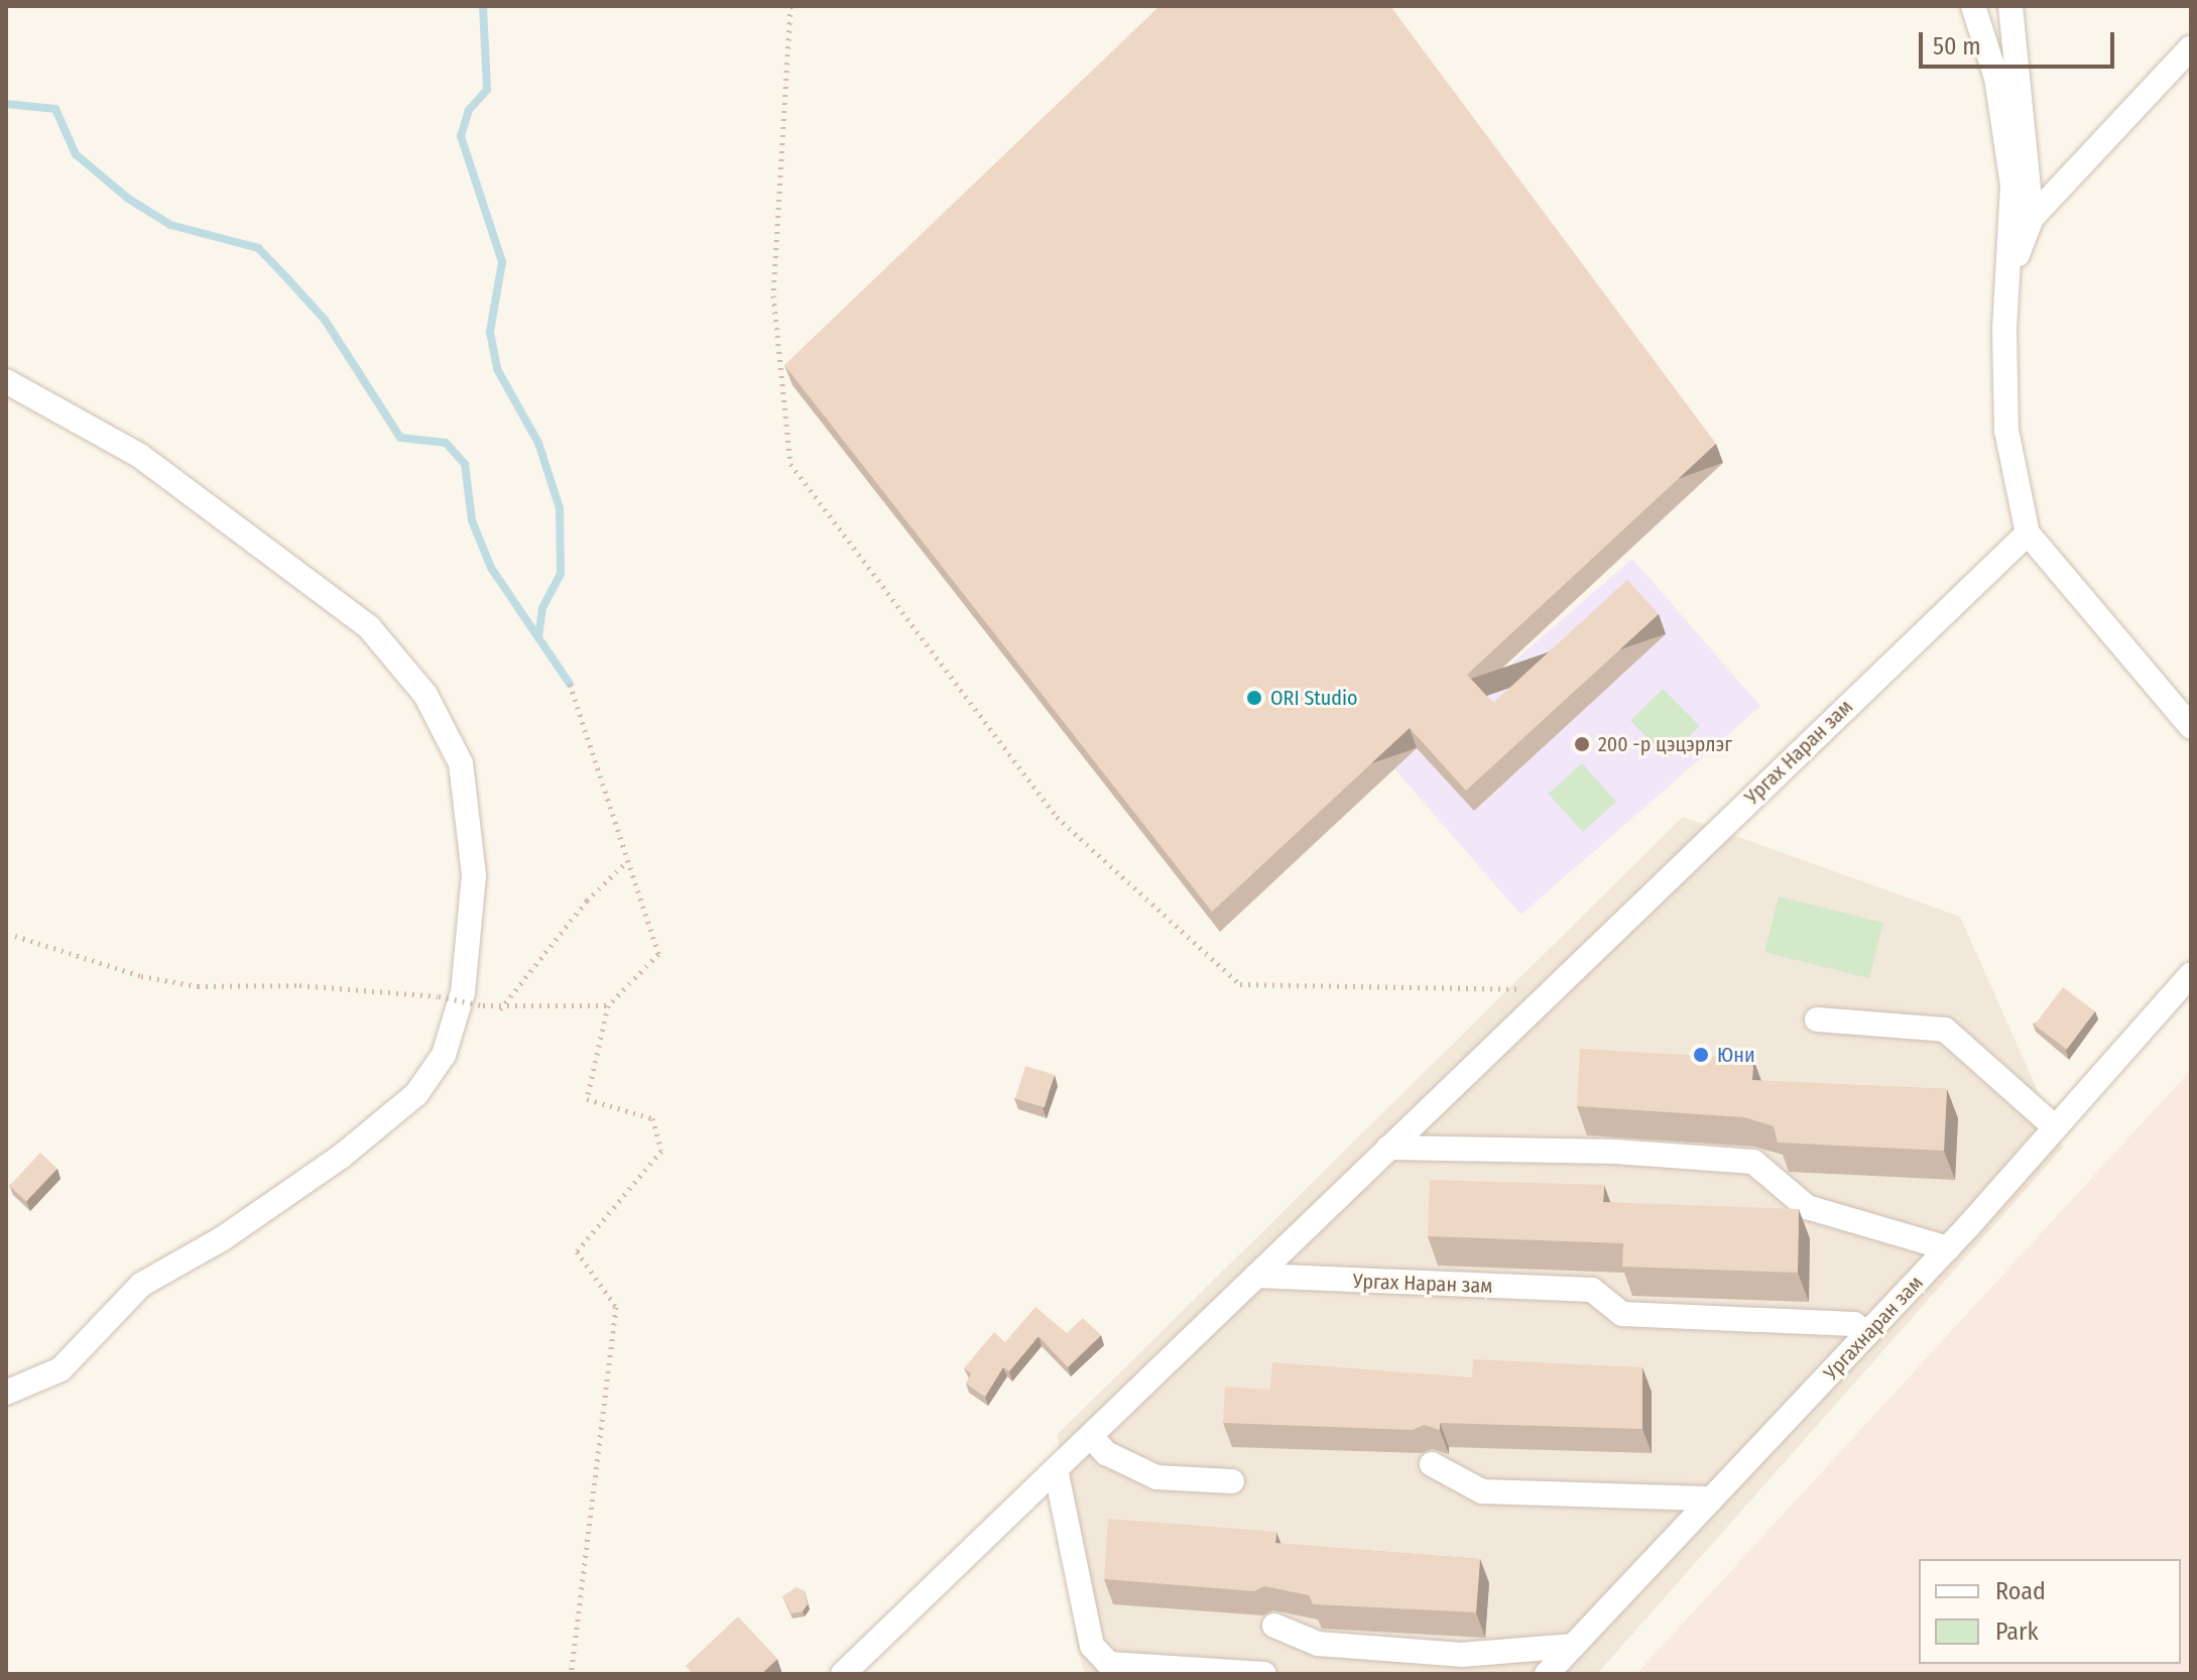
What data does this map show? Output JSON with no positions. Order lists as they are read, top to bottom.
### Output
{
  "streets": {
    "street": ["Ургах Наран зам", "Ургахнаран зам"]
  },
  "crossings": [
    ["Ургах Наран зам", "Ургахнаран зам"]
  ],
  "places": ["ORI Studio", "200 -р цэцэрлэг", "Юни"],
  "legend": ["Road", "Park"],
  "scale_bar": "50 m"
}
